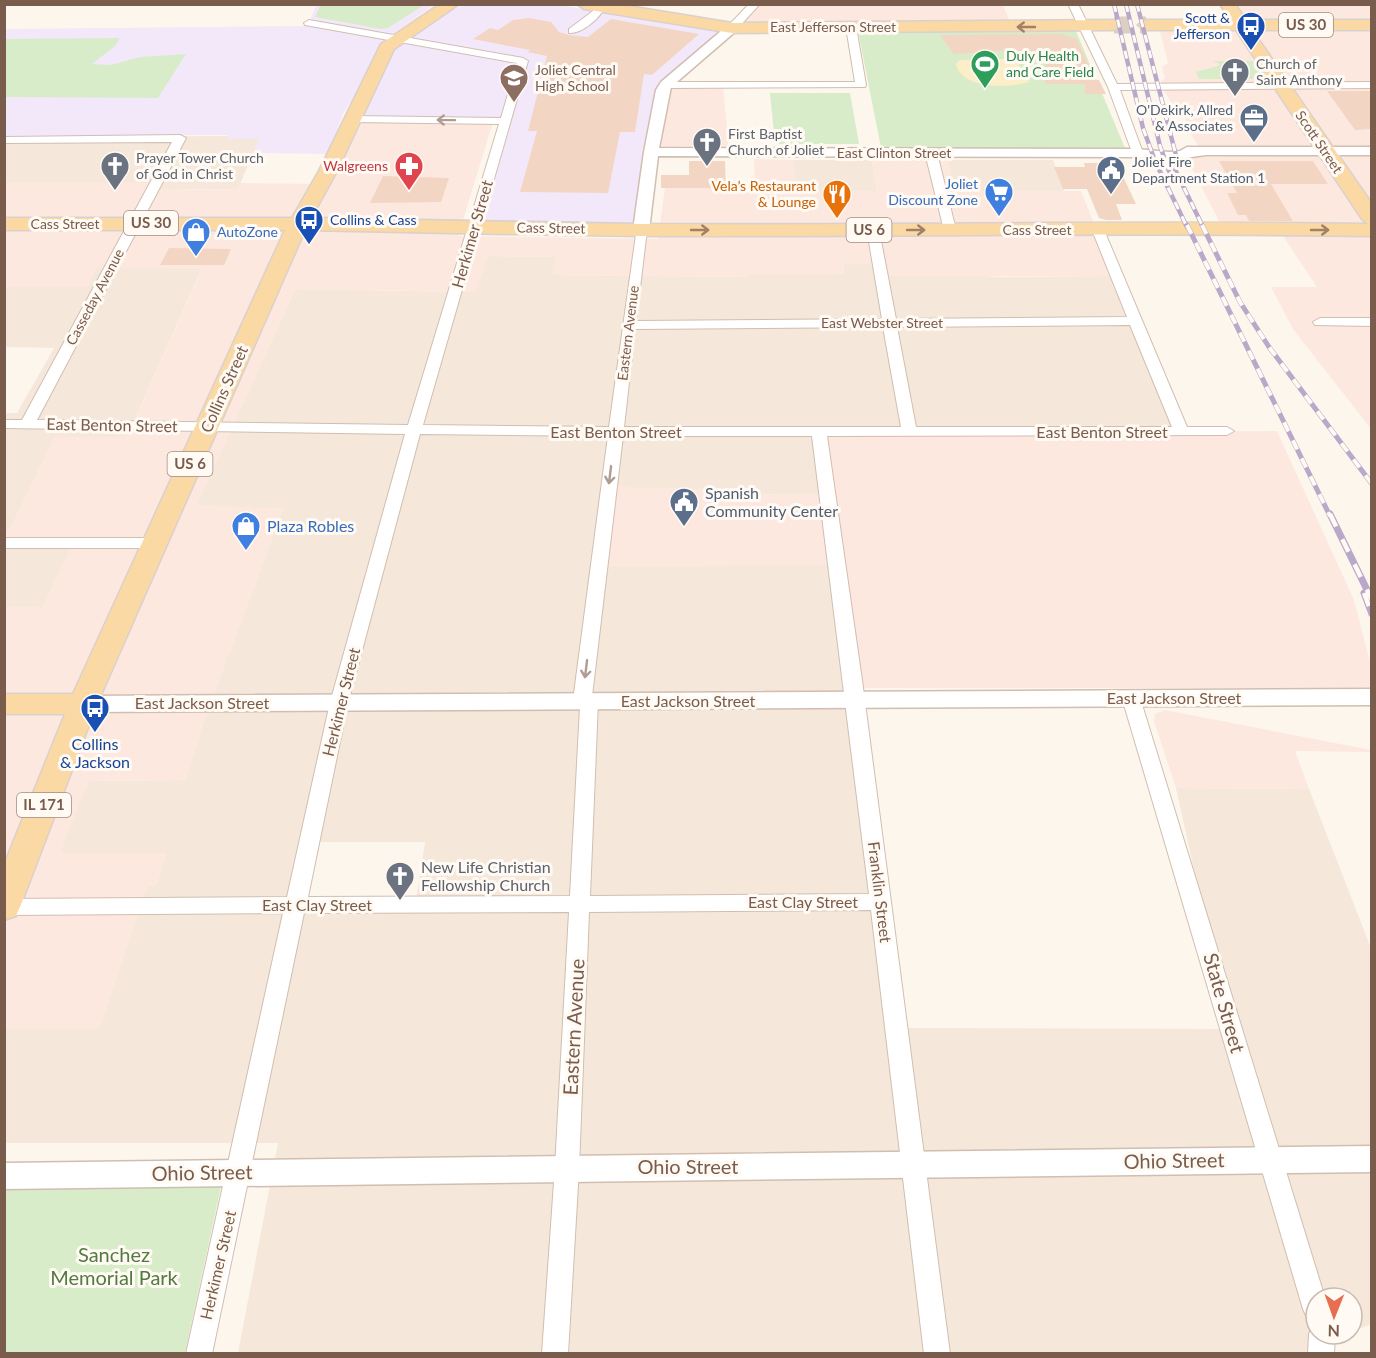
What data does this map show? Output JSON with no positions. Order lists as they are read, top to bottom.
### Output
{
  "streets": {
    "main road": [
      "US 30",
      "East Jefferson Street",
      "Scott Street",
      "Cass Street",
      "US 6",
      "Collins Street",
      "East Jackson Street",
      "IL 171"
    ],
    "street": [
      "East Clinton Street",
      "Herkimer Street",
      "Casseday Avenue",
      "East Webster Street",
      "Eastern Avenue",
      "East Benton Street",
      "Franklin Street",
      "East Clay Street",
      "State Street",
      "Ohio Street"
    ]
  },
  "crossings": [
    ["US 30", "Scott Street"],
    ["Scott Street", "East Clinton Street"],
    ["East Clinton Street", "Eastern Avenue"],
    ["Cass Street", "Herkimer Street"],
    ["Cass Street", "Casseday Avenue"],
    ["Cass Street", "Eastern Avenue"],
    ["Cass Street", "Collins Street"],
    ["Herkimer Street", "Collins Street"],
    ["Herkimer Street", "East Benton Street"],
    ["Herkimer Street", "East Jackson Street"],
    ["Herkimer Street", "East Clay Street"],
    ["Herkimer Street", "Ohio Street"],
    ["Casseday Avenue", "East Benton Street"],
    ["East Webster Street", "Eastern Avenue"],
    ["Eastern Avenue", "East Benton Street"],
    ["Eastern Avenue", "East Jackson Street"],
    ["Eastern Avenue", "East Clay Street"],
    ["Eastern Avenue", "Ohio Street"],
    ["Collins Street", "East Benton Street"],
    ["Collins Street", "East Jackson Street"],
    ["Collins Street", "East Clay Street"],
    ["East Benton Street", "Franklin Street"],
    ["East Jackson Street", "Franklin Street"],
    ["East Jackson Street", "State Street"],
    ["Franklin Street", "East Clay Street"],
    ["Franklin Street", "Ohio Street"],
    ["State Street", "Ohio Street"]
  ],
  "one_way": ["East Jefferson Street"],
  "parks": ["Sanchez Memorial Park"],
  "places": {
    "bus stop": ["Scott & Jefferson", "Collins & Cass", "Collins & Jackson"],
    "sports": ["Duly Health and Care Field"],
    "church": [
      "Church of Saint Anthony",
      "First Baptist Church of Joliet",
      "Prayer Tower Church of God in Christ",
      "New Life Christian Fellowship Church"
    ],
    "school or university": ["Joliet Central High School"],
    "office": ["O'Dekirk, Allred & Associates"],
    "pharmacy": ["Walgreens"],
    "public building": ["Joliet Fire Department Station 1", "Spanish Community Center"],
    "supermarket": ["Joliet Discount Zone"],
    "restaurant": ["Vela’s Restaurant & Lounge"],
    "shop": ["AutoZone", "Plaza Robles"]
  },
  "north": "bottom"
}
